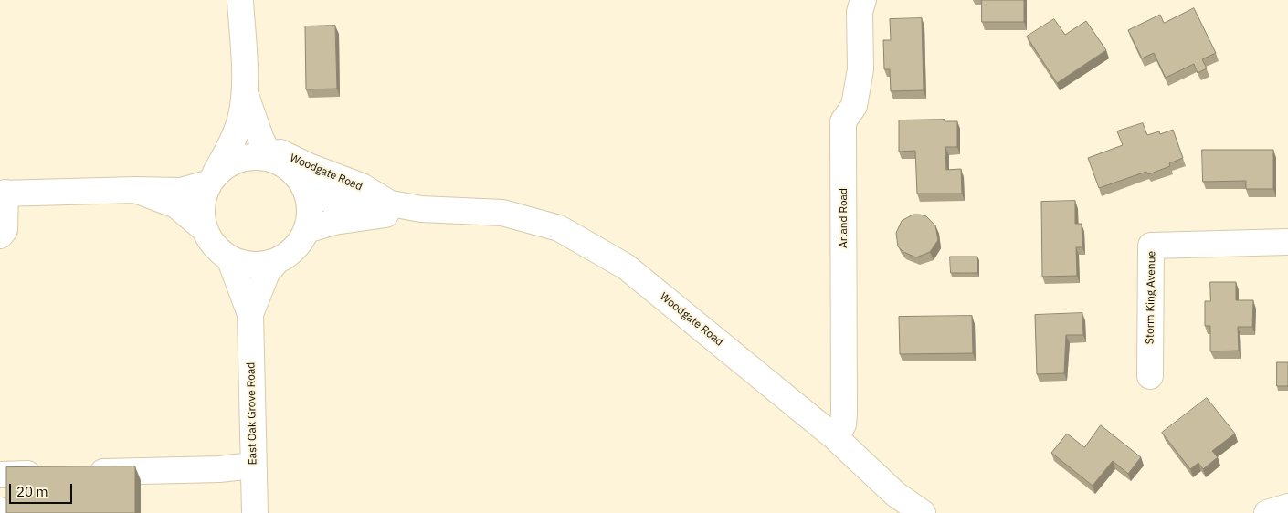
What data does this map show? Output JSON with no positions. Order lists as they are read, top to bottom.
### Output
{
  "streets": {
    "street": [
      "Woodgate Road",
      "Arland Road",
      "Storm King Avenue",
      "East Oak Grove Road"
    ]
  },
  "crossings": [
    ["Woodgate Road", "Arland Road"],
    ["Woodgate Road", "East Oak Grove Road"]
  ],
  "scale_bar": "20 m"
}
